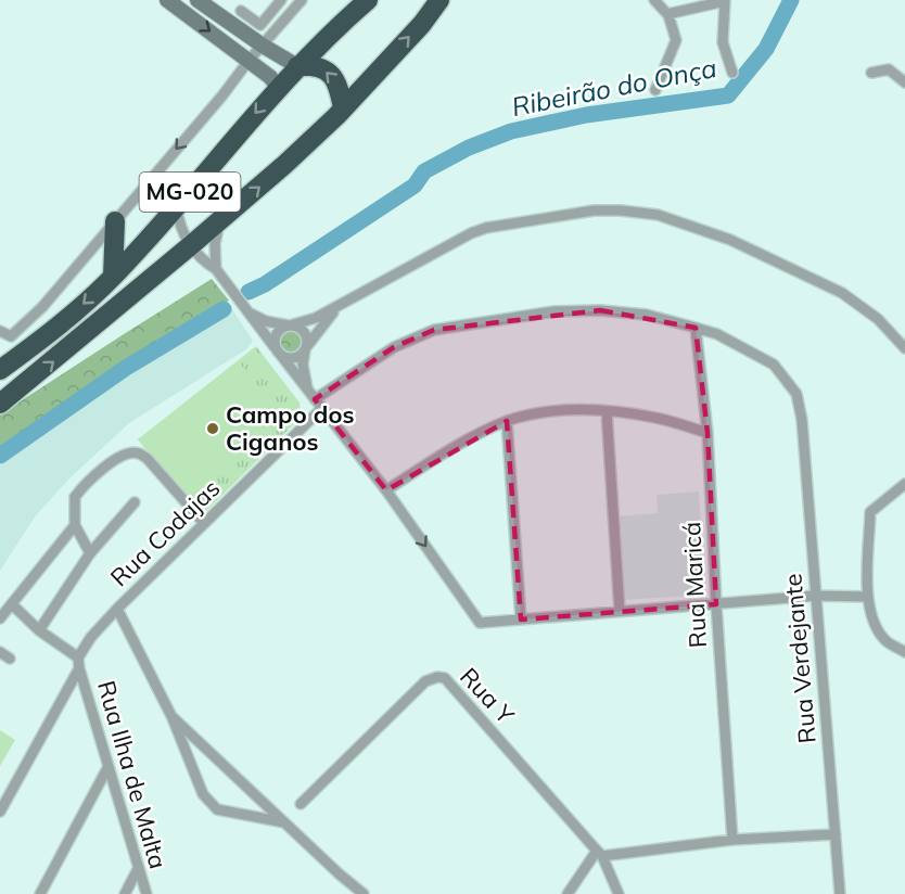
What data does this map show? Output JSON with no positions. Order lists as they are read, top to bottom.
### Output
{
  "streets": {
    "highway": ["MG-020"],
    "street": [
      "Rua Codajas",
      "Rua Maricá",
      "Rua Verdejante",
      "Rua Y",
      "Rua Ilha de Malta"
    ]
  },
  "crossings": [
    ["Rua Codajas", "Rua Ilha de Malta"],
    ["Rua Maricá", "Rua Verdejante"]
  ],
  "water": ["Ribeirão do Onça"],
  "places": ["Campo dos Ciganos"]
}
